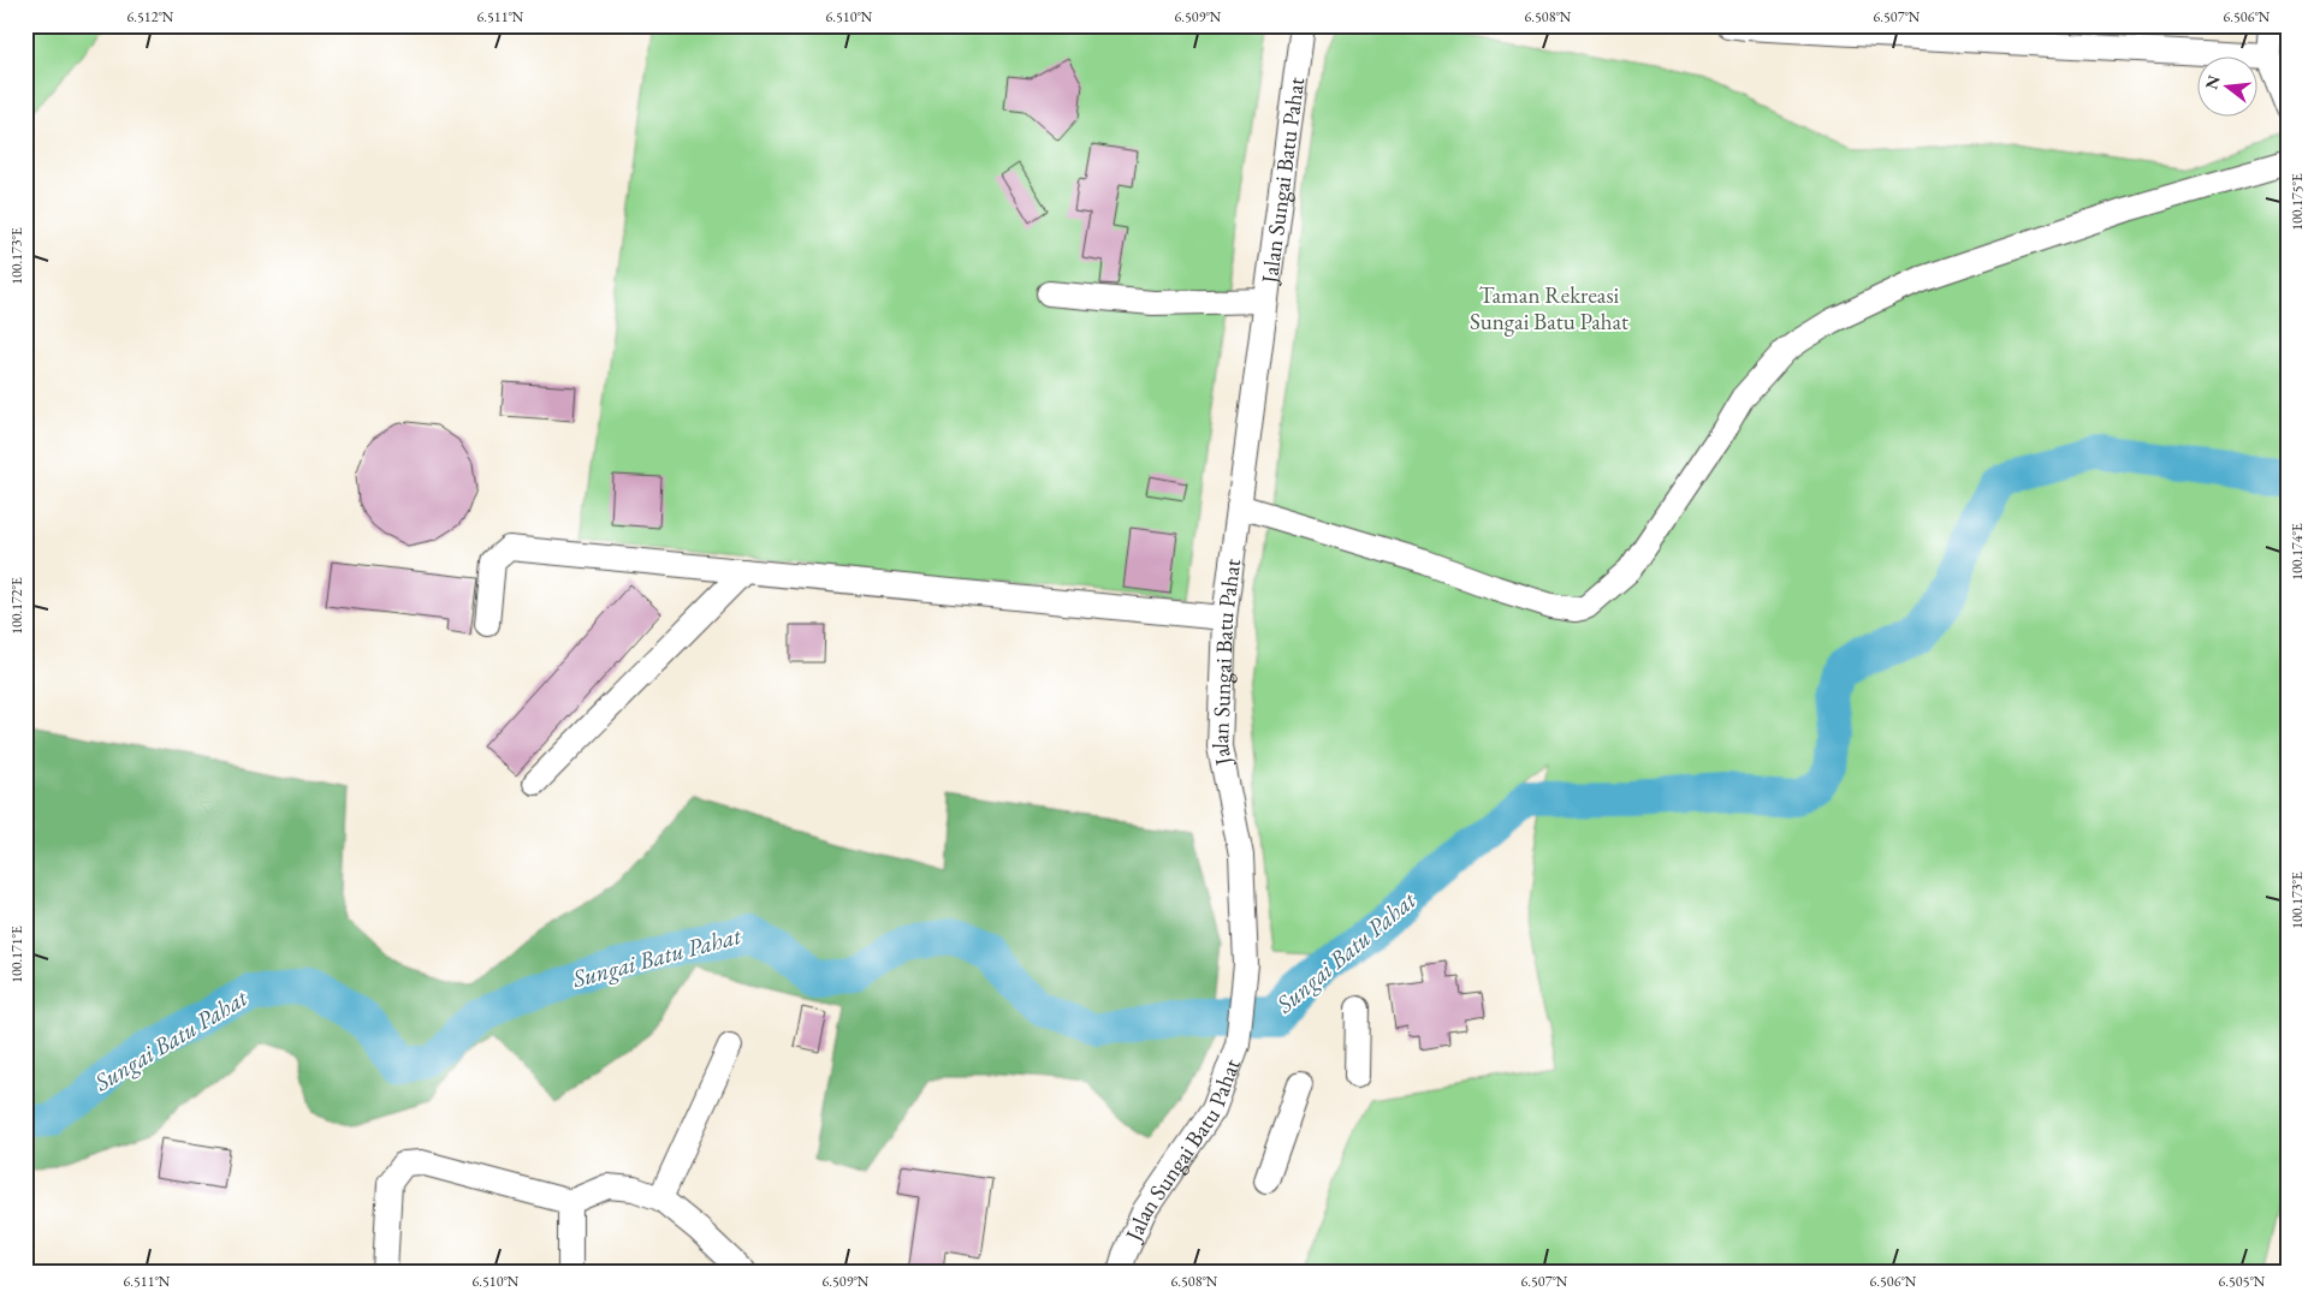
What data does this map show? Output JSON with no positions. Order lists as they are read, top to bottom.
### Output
{
  "streets": {
    "street": ["Jalan Sungai Batu Pahat"]
  },
  "water": ["Sungai Batu Pahat"],
  "parks": ["Taman Rekreasi Sungai Batu Pahat"],
  "north": "left",
  "coordinates": [
    "6.512°N",
    "6.511°N",
    "6.510°N",
    "6.509°N",
    "6.508°N",
    "6.507°N",
    "6.506°N",
    "100.175°E",
    "100.173°E",
    "100.174°E",
    "100.172°E",
    "100.171°E",
    "6.505°N"
  ]
}
